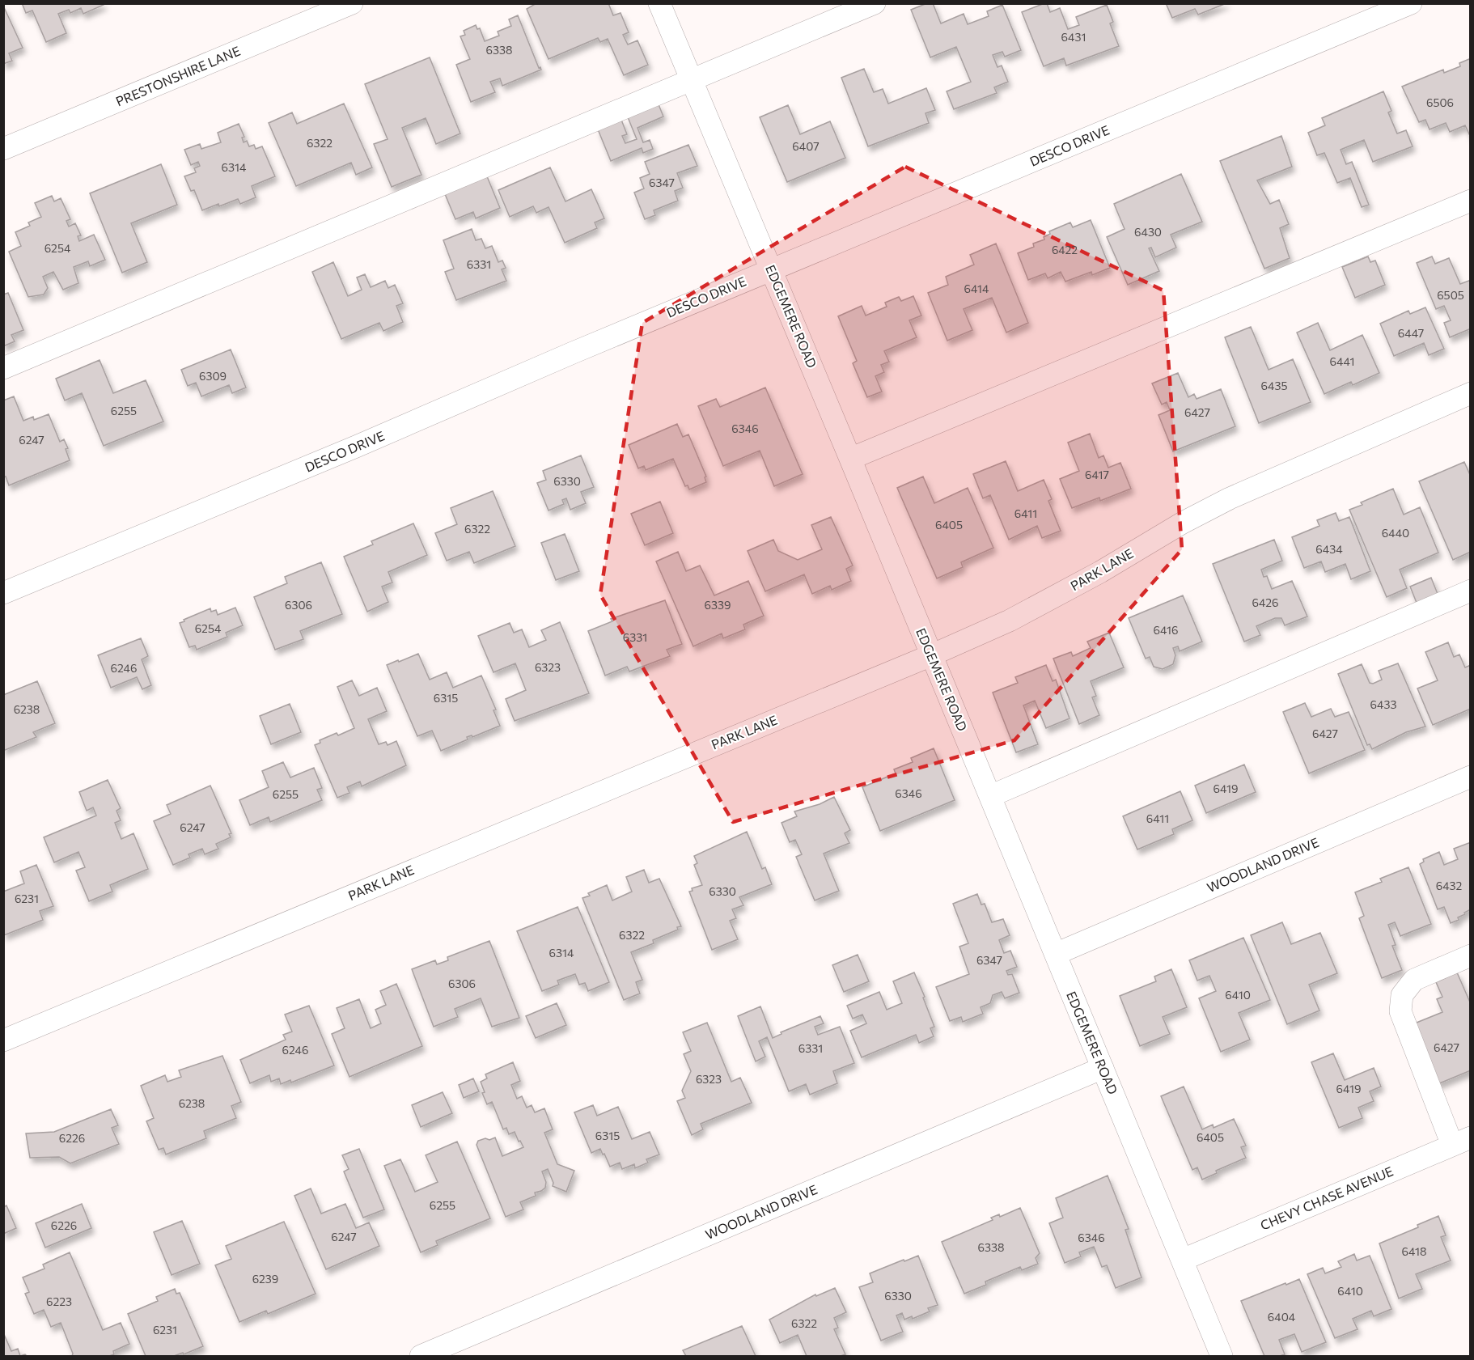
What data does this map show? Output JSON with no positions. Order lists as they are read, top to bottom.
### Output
{
  "streets": {
    "street": [
      "PRESTONSHIRE LANE",
      "DESCO DRIVE",
      "EDGEMERE ROAD",
      "PARK LANE",
      "WOODLAND DRIVE",
      "CHEVY CHASE AVENUE"
    ]
  },
  "crossings": [
    ["DESCO DRIVE", "EDGEMERE ROAD"],
    ["EDGEMERE ROAD", "PARK LANE"],
    ["EDGEMERE ROAD", "WOODLAND DRIVE"],
    ["EDGEMERE ROAD", "CHEVY CHASE AVENUE"]
  ],
  "house_numbers": [
    "6431",
    "6338",
    "6506",
    "6322",
    "6407",
    "6314",
    "6347",
    "6430",
    "6254",
    "6422",
    "6331",
    "6414",
    "6505",
    "6447",
    "6441",
    "6309",
    "6435",
    "6255",
    "6427",
    "6346",
    "6247",
    "6417",
    "6330",
    "6411",
    "6405",
    "6322",
    "6440",
    "6434",
    "6426",
    "6306",
    "6339",
    "6254",
    "6416",
    "6331",
    "6323",
    "6246",
    "6315",
    "6433",
    "6238",
    "6427",
    "6419",
    "6346",
    "6255",
    "6411",
    "6247",
    "6432",
    "6330",
    "6231",
    "6322",
    "6314",
    "6347",
    "6306",
    "6410",
    "6427",
    "6331",
    "6246",
    "6323",
    "6419",
    "6238",
    "6315",
    "6405",
    "6226",
    "6255",
    "6226",
    "6247",
    "6346",
    "6338",
    "6418",
    "6239",
    "6410",
    "6330",
    "6223",
    "6404",
    "6322",
    "6231"
  ]
}
